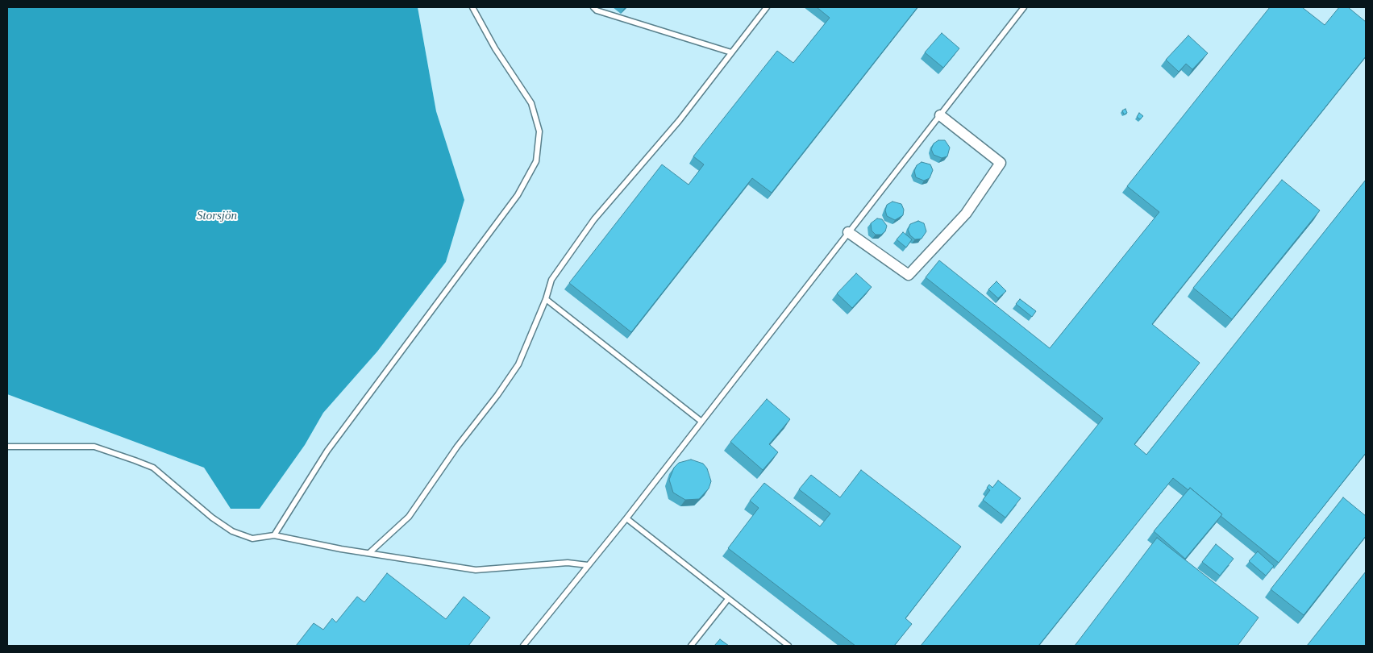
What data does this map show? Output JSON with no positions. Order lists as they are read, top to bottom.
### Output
{
  "water": ["Storsjön"]
}
